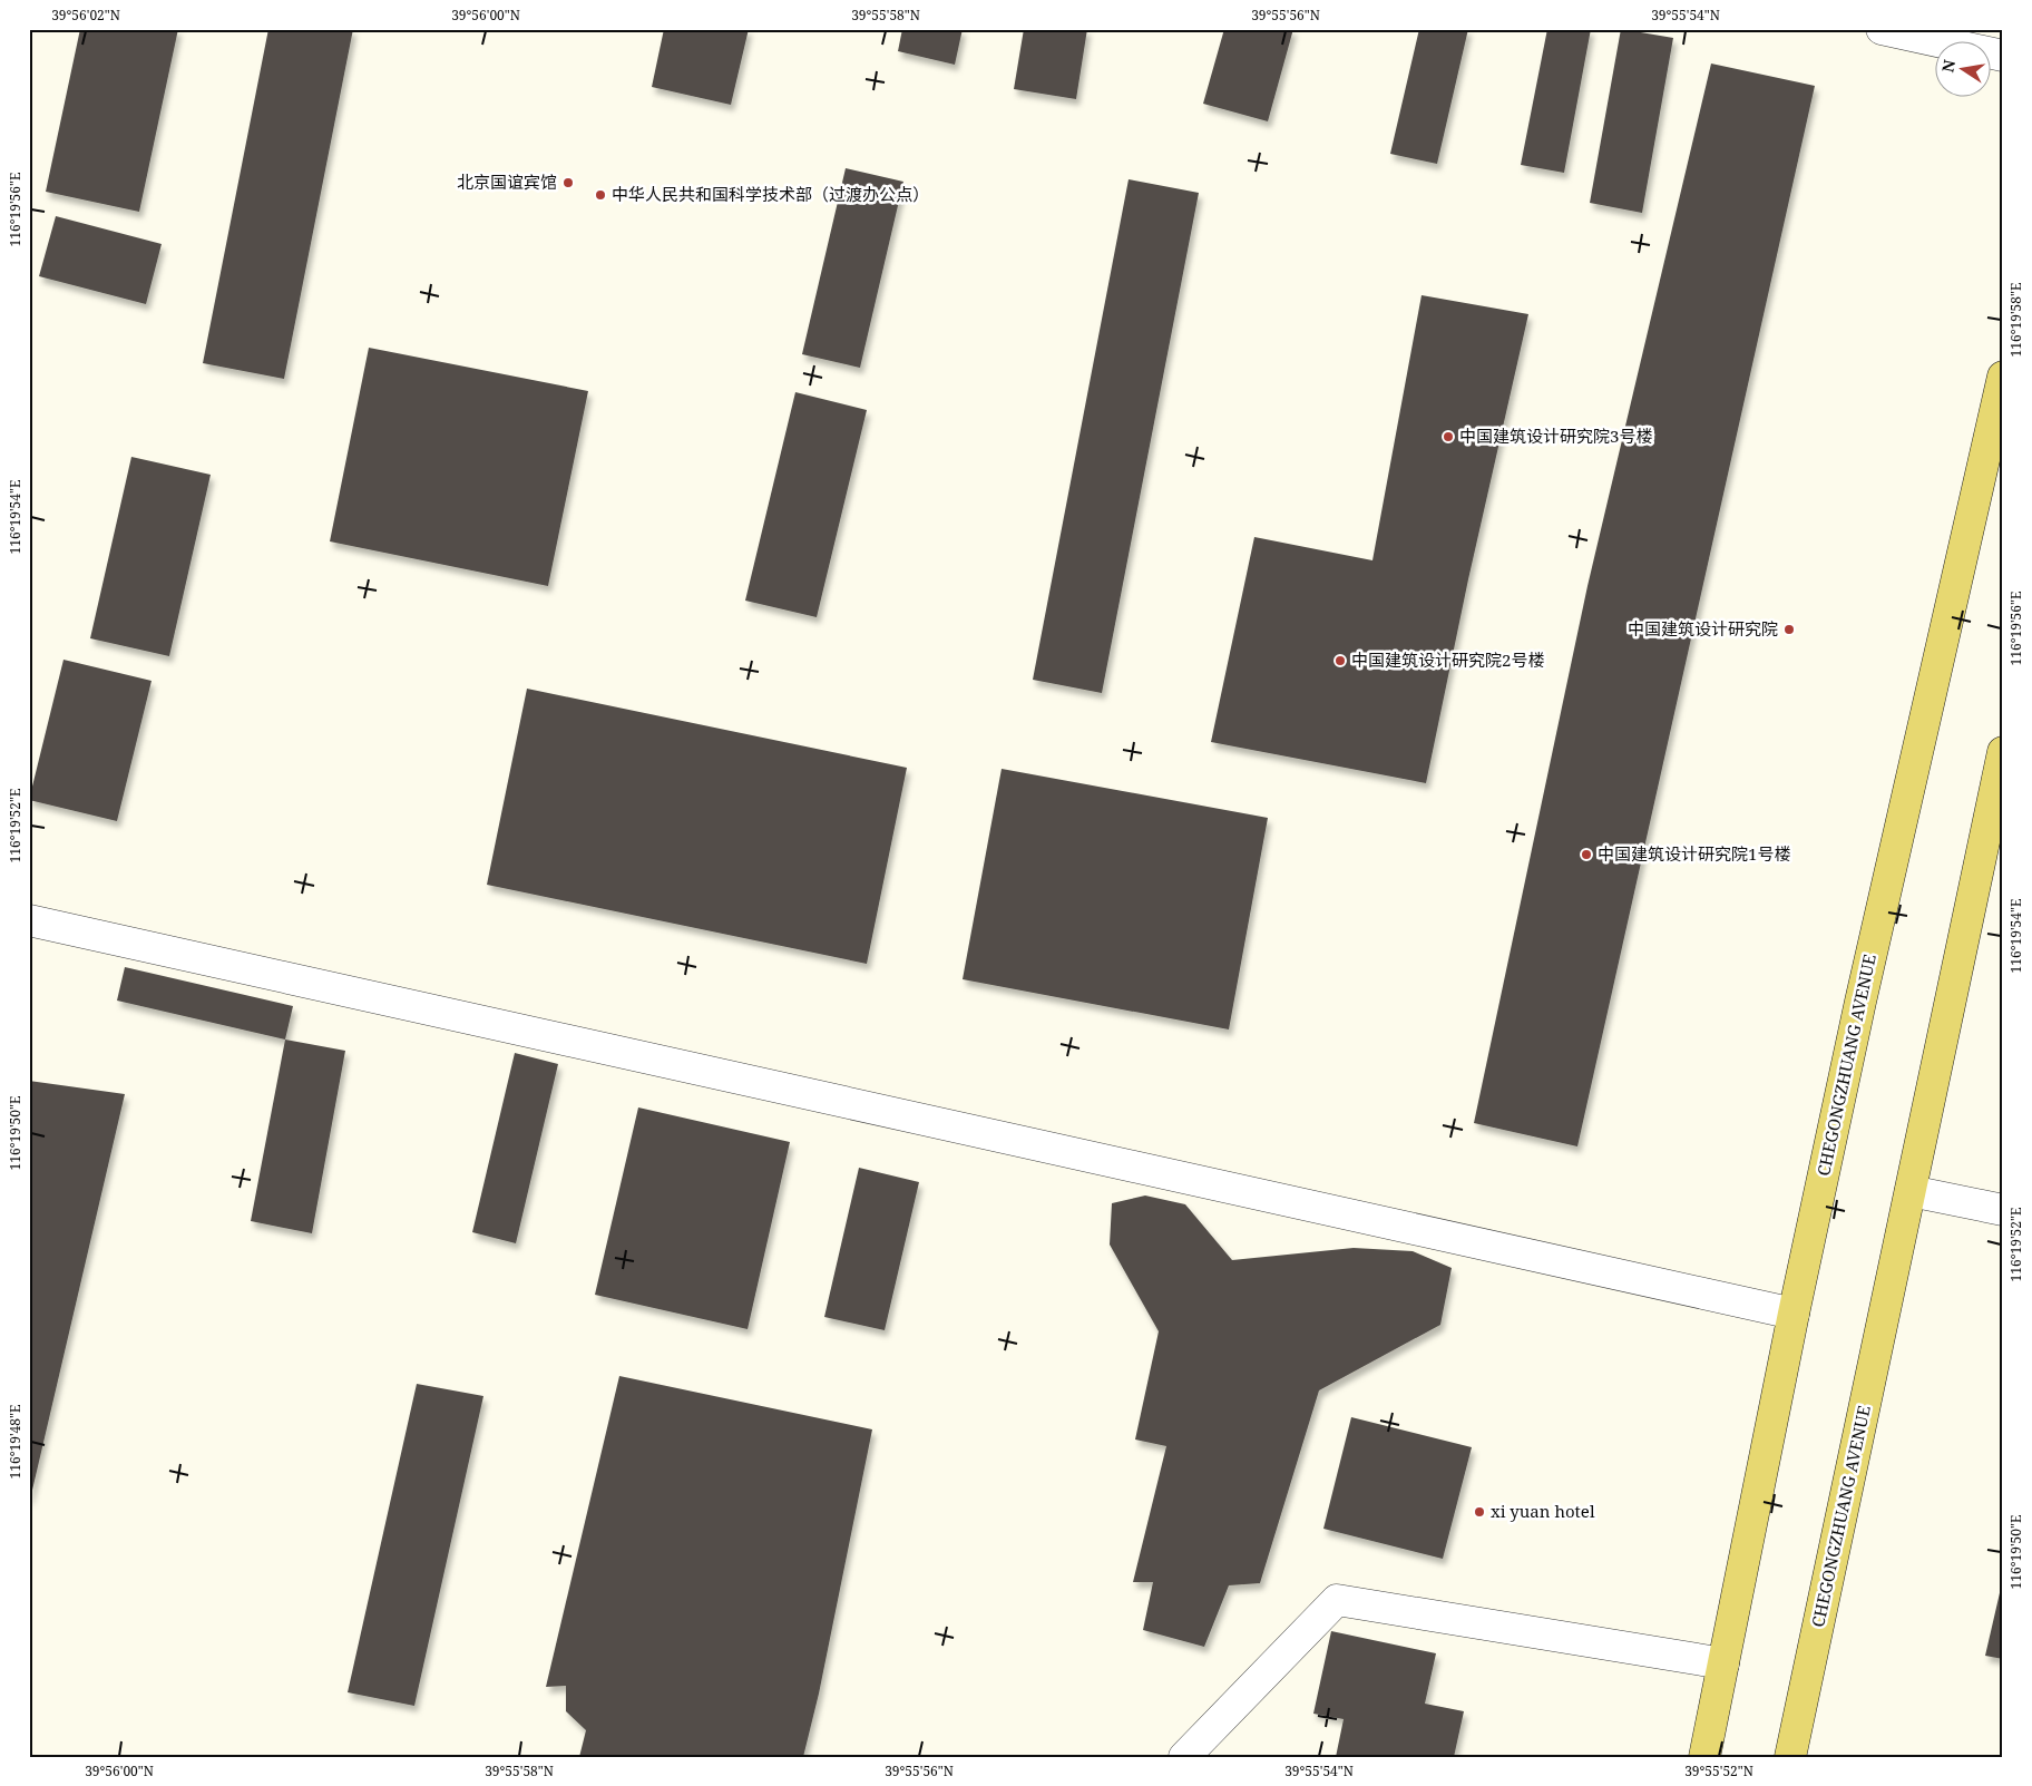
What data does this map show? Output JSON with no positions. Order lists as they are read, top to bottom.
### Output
{
  "streets": {
    "main road": ["CHEGONGZHUANG AVENUE"]
  },
  "places": [
    "北京国谊宾馆",
    "中华人民共和国科学技术部（过渡办公点）",
    "中国建筑设计研究院3号楼",
    "中国建筑设计研究院",
    "中国建筑设计研究院2号楼",
    "中国建筑设计研究院1号楼",
    "xi yuan hotel"
  ],
  "north": "left",
  "coordinates": [
    "39°56'02\"N",
    "39°56'00\"N",
    "39°55'58\"N",
    "39°55'56\"N",
    "39°55'54\"N",
    "116°19'56\"E",
    "116°19'58\"E",
    "116°19'54\"E",
    "116°19'52\"E",
    "116°19'50\"E",
    "116°19'48\"E",
    "39°55'52\"N"
  ]
}
